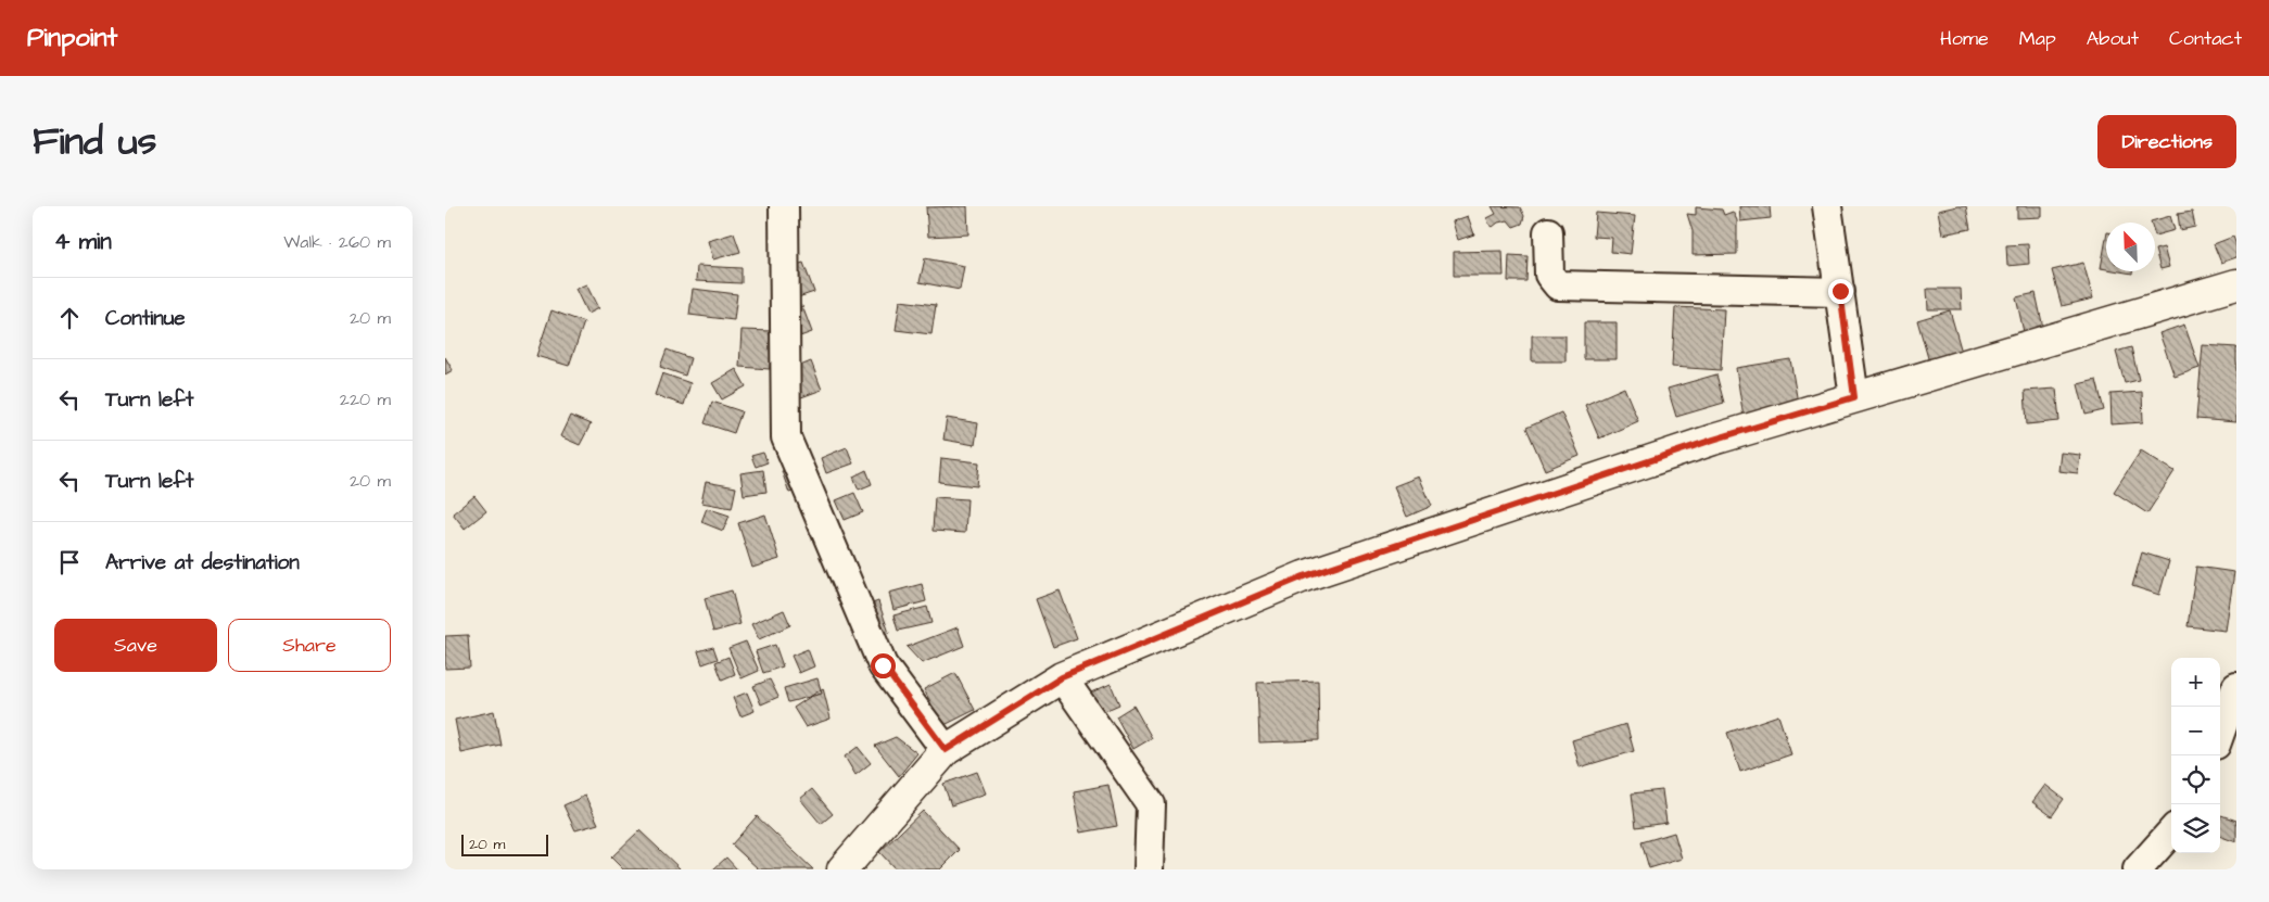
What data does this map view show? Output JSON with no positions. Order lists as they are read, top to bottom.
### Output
{
  "scale_bar": "20 m",
  "north": "top left",
  "page": {
    "header": "Pinpoint",
    "nav": [
      "Home",
      "Map",
      "About",
      "Contact"
    ],
    "title": "Find us",
    "buttons": [
      "Directions",
      ["Save", "Share"]
    ],
    "heading": ["4 min", "Walk · 260 m"],
    "list": [
      ["Continue", "20 m"],
      ["Turn left", "220 m"],
      ["Turn left", "20 m"],
      "Arrive at destination"
    ],
    "map_buttons": ["+", "−"],
    "scale": "20 m"
  }
}
